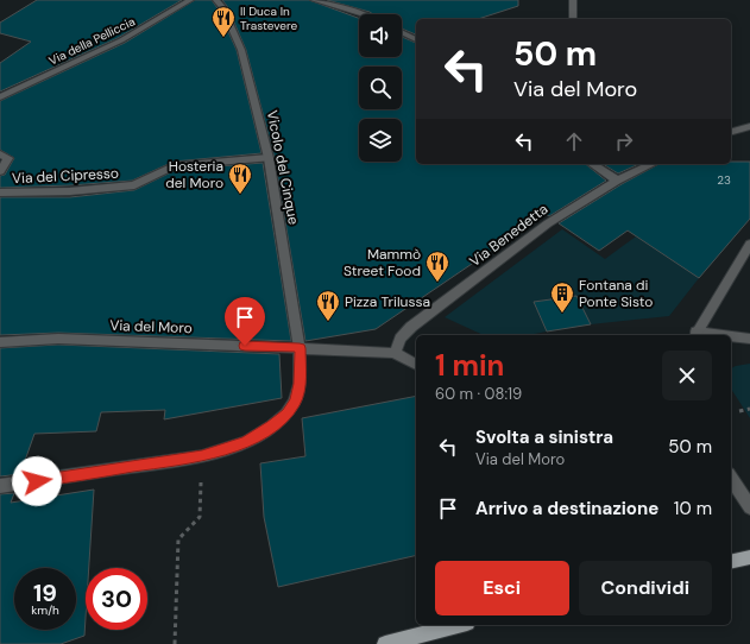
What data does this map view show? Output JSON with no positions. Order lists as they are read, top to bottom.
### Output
{
  "streets": {
    "street": [
      "Via della Pelliccia",
      "Vicolo del Cinque",
      "Via del Cipresso",
      "Via Benedetta",
      "Via del Moro"
    ]
  },
  "crossings": [
    ["Vicolo del Cinque", "Via del Cipresso"],
    ["Vicolo del Cinque", "Via del Moro"],
    ["Via Benedetta", "Via del Moro"]
  ],
  "places": {
    "restaurant": [
      "Il Duca In Trastevere",
      "Hosteria del Moro",
      "Mammò Street Food",
      "Pizza Trilussa"
    ],
    "building": ["Fontana di Ponte Sisto"]
  },
  "house_numbers": ["23"],
  "page": {
    "turn": ["50 m", "Via del Moro"],
    "heading": ["1 min", "60 m · 08:19"],
    "list": [
      {
        "name": "Svolta a sinistra",
        "note": "Via del Moro",
        "value": "50 m"
      },
      {
        "name": "Arrivo a destinazione",
        "value": "10 m"
      }
    ],
    "buttons": ["Esci", "Condividi"],
    "speed": "19 km/h",
    "limit": "30"
  }
}
